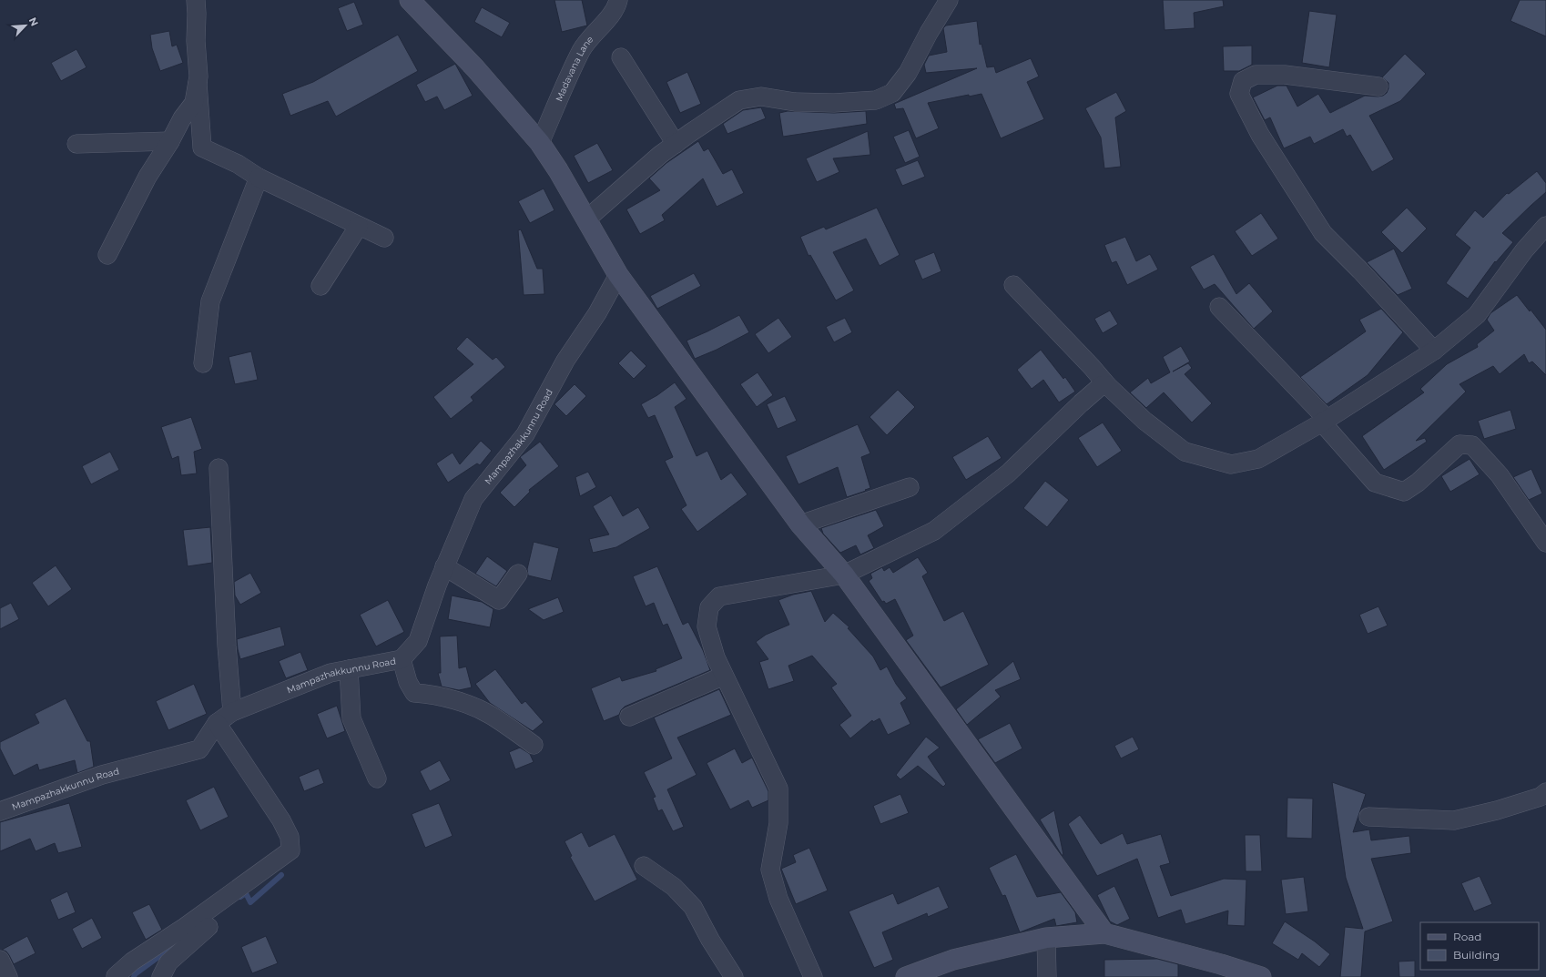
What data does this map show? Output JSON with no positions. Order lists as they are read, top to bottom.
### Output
{
  "streets": {
    "street": ["Madavana Lane", "Mampazhakkunnu Road"]
  },
  "legend": ["Road", "Building"],
  "north": "top right"
}
